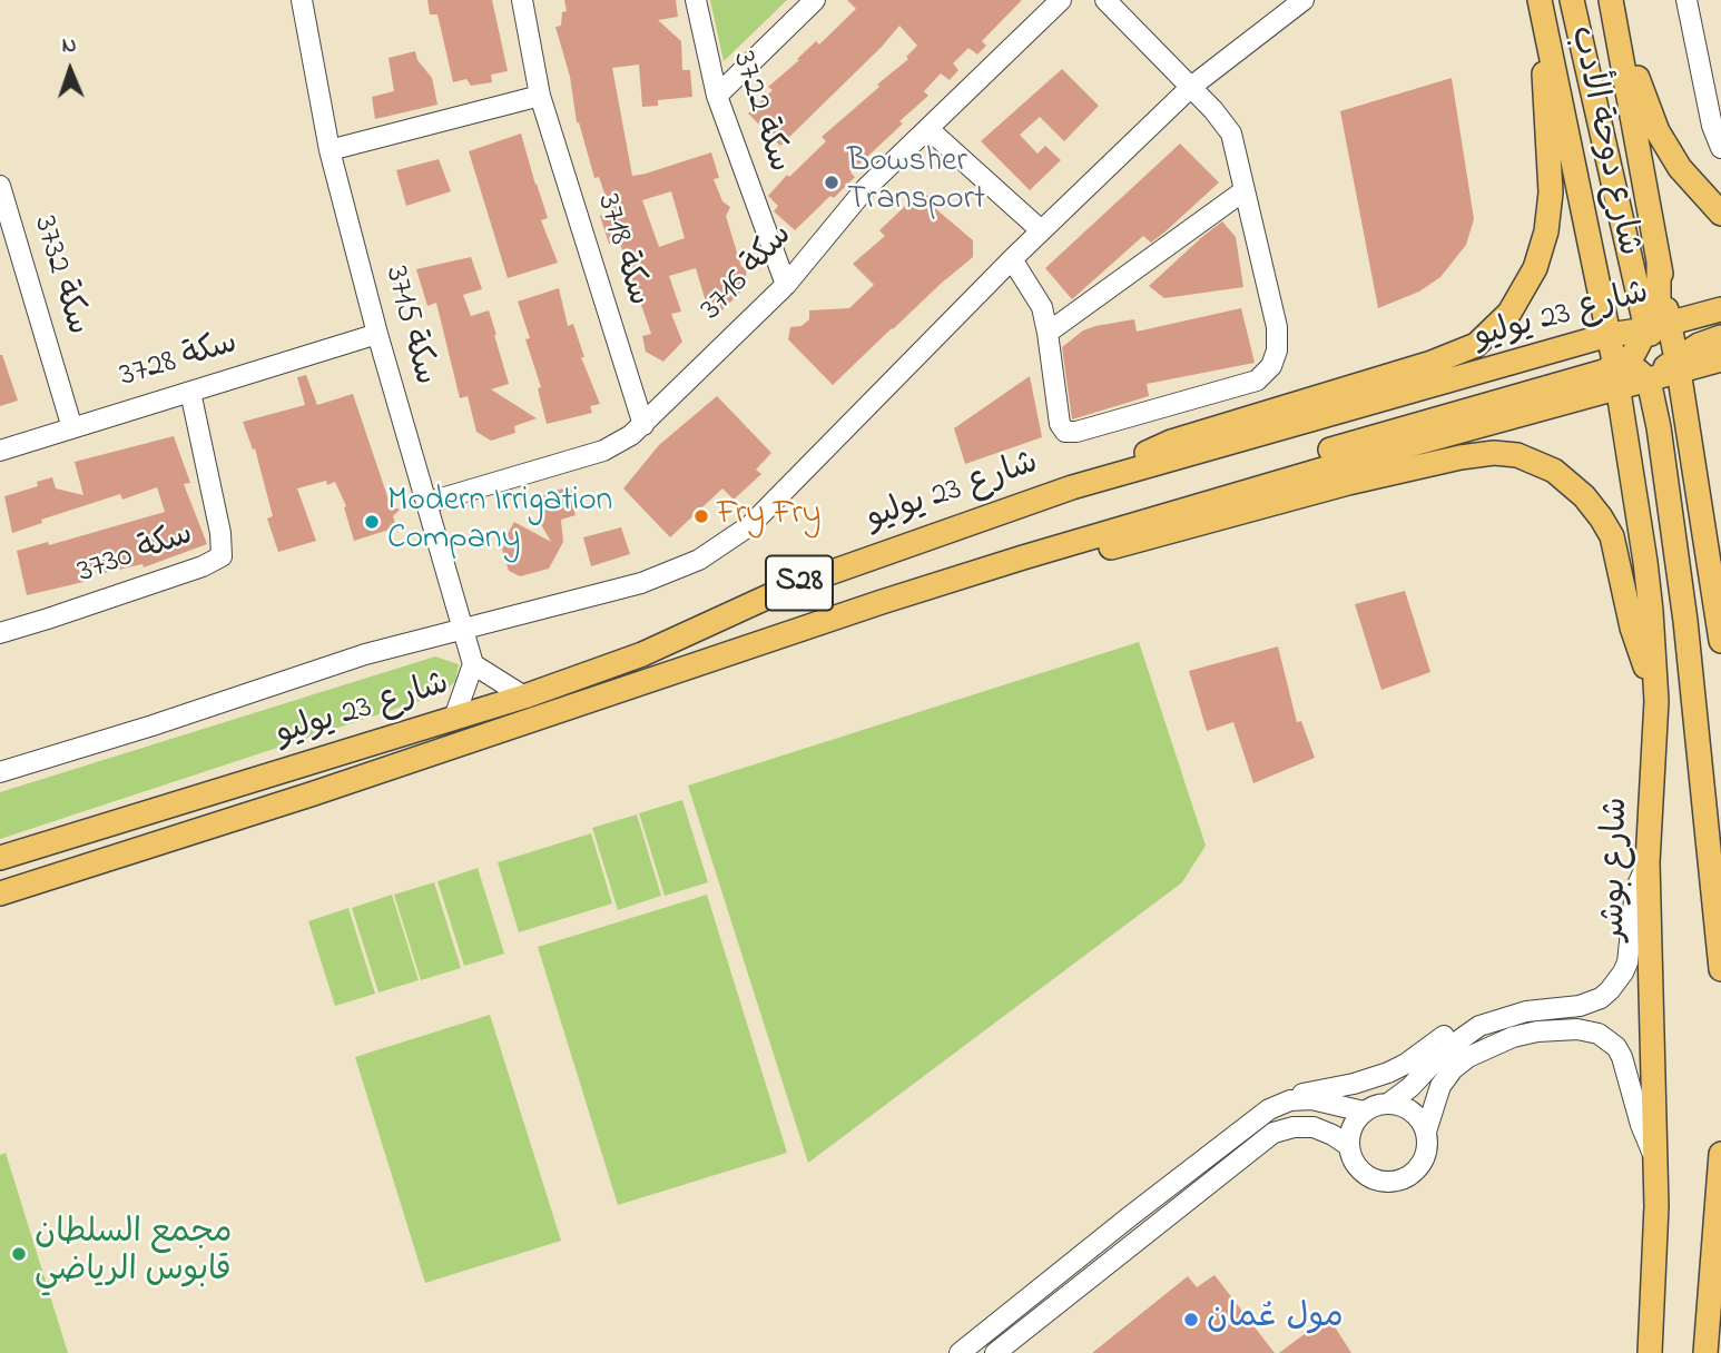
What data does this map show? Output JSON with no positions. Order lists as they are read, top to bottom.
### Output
{
  "streets": {
    "main road": [
      "شارع دوحة الأدب",
      "شارع 23 يوليو",
      "S28",
      "شارع بوشر"
    ],
    "street": [
      "سكة 3722",
      "سكة 3718",
      "سكة 3716",
      "سكة 3732",
      "سكة 3715",
      "سكة 3728",
      "سكة 3730"
    ]
  },
  "crossings": [
    ["سكة 3722", "سكة 3716"],
    ["شارع دوحة الأدب", "شارع 23 يوليو"],
    ["شارع دوحة الأدب", "شارع بوشر"],
    ["سكة 3718", "سكة 3716"],
    ["سكة 3716", "سكة 3715"],
    ["سكة 3732", "سكة 3728"],
    ["شارع 23 يوليو", "شارع بوشر"],
    ["سكة 3715", "سكة 3728"],
    ["سكة 3728", "سكة 3730"]
  ],
  "places": [
    "Bowsher Transport",
    "Fry Fry",
    "Modern Irrigation Company",
    "مجمع السلطان قابوس الرياضي",
    "مول عُمان"
  ],
  "north": "top"
}
